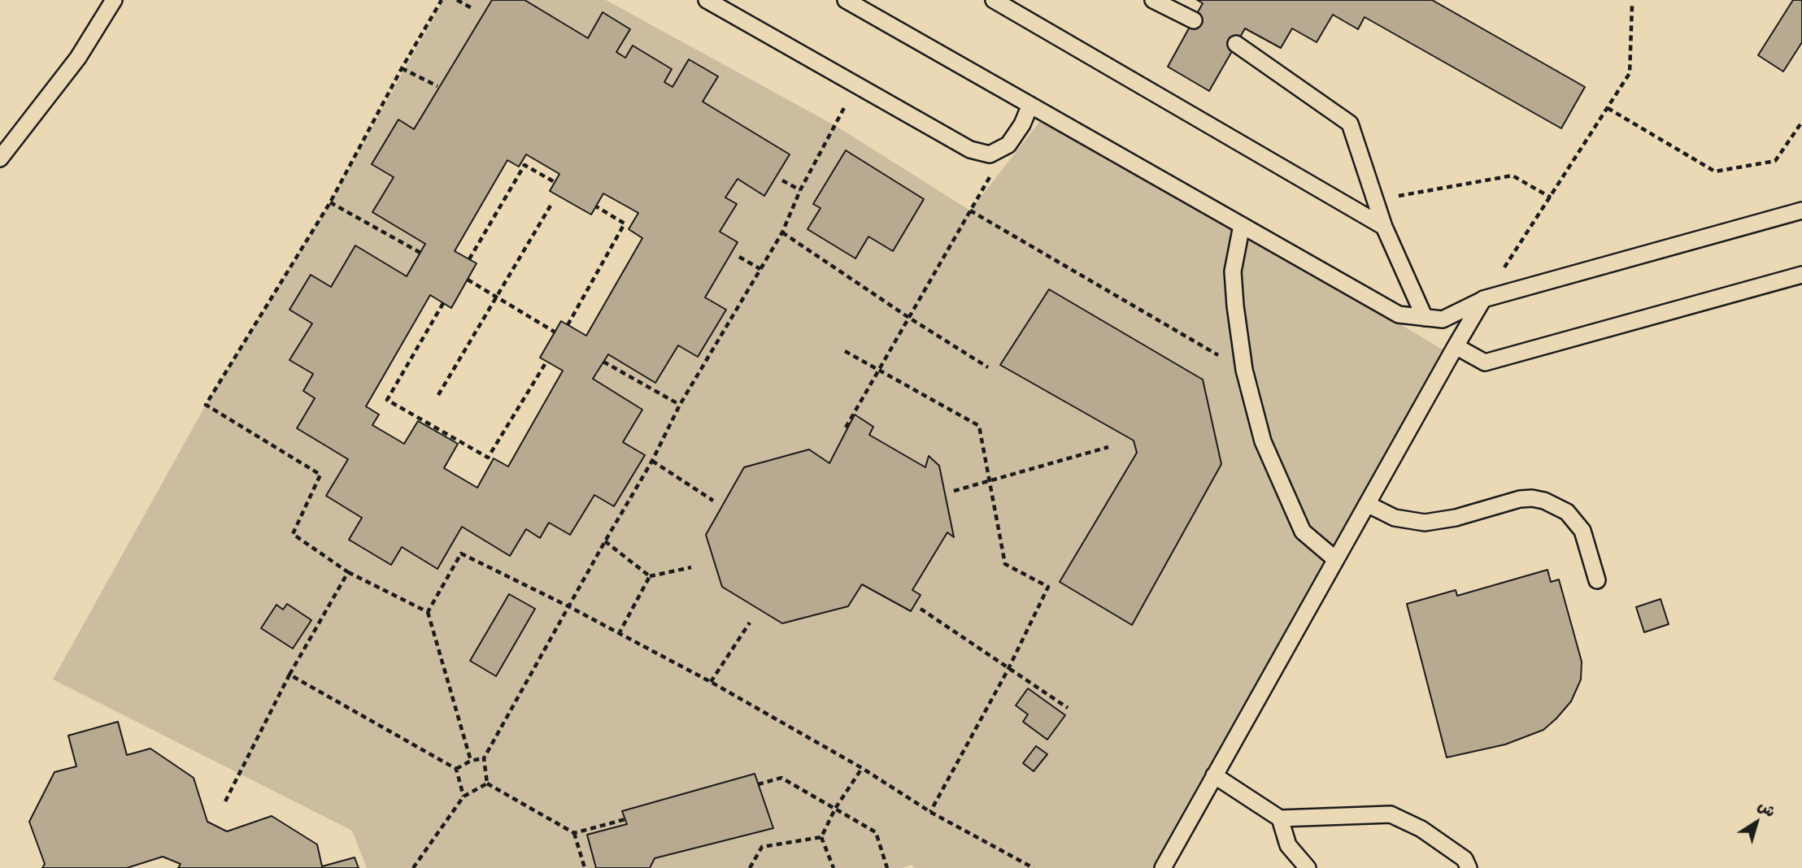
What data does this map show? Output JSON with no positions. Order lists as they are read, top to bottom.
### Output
{
  "north": "top right"
}
